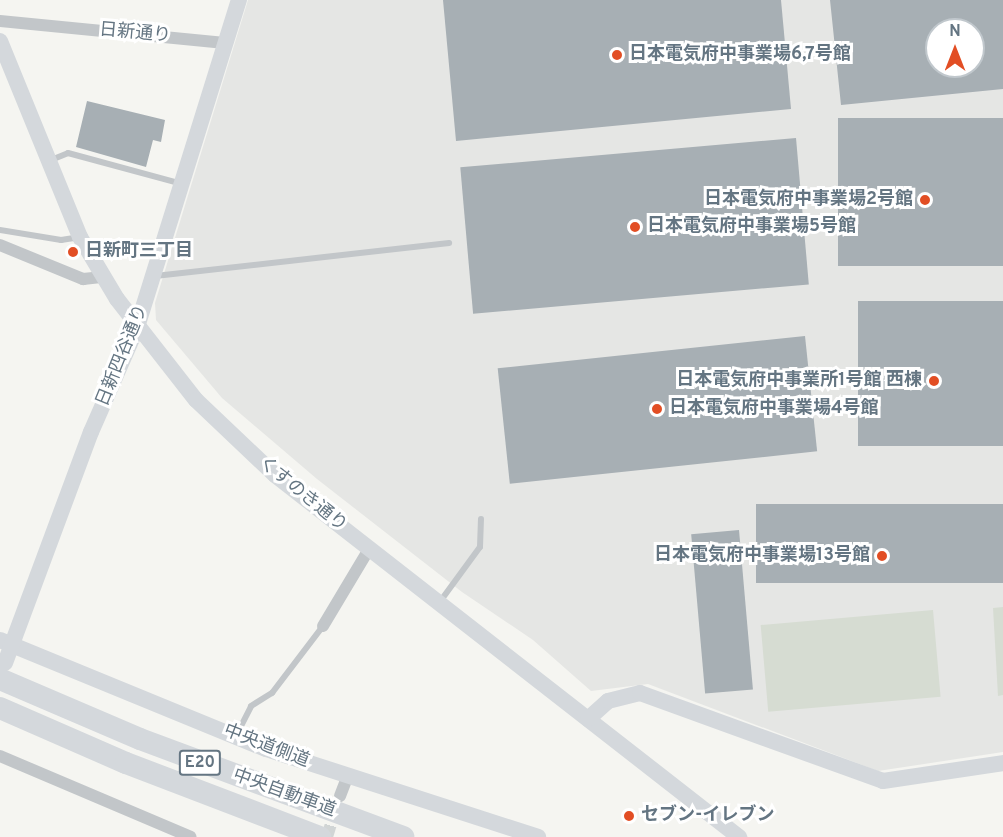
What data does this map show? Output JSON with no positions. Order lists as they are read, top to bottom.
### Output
{
  "streets": {
    "highway": ["E20", "中央自動車道"],
    "street": [
      "日新通り",
      "日新四谷通り",
      "くすのき通り",
      "中央道側道"
    ]
  },
  "crossings": [
    ["日新通り", "日新四谷通り"],
    ["日新四谷通り", "くすのき通り"],
    ["日新四谷通り", "中央道側道"],
    ["日新四谷通り", "中央自動車道"]
  ],
  "places": [
    "日本電気府中事業場6,7号館",
    "日本電気府中事業場2号館",
    "日本電気府中事業場5号館",
    "日新町三丁目",
    "日本電気府中事業所1号館 西棟",
    "日本電気府中事業場4号館",
    "日本電気府中事業場13号館",
    "セブン-イレブン"
  ],
  "north": "top"
}
